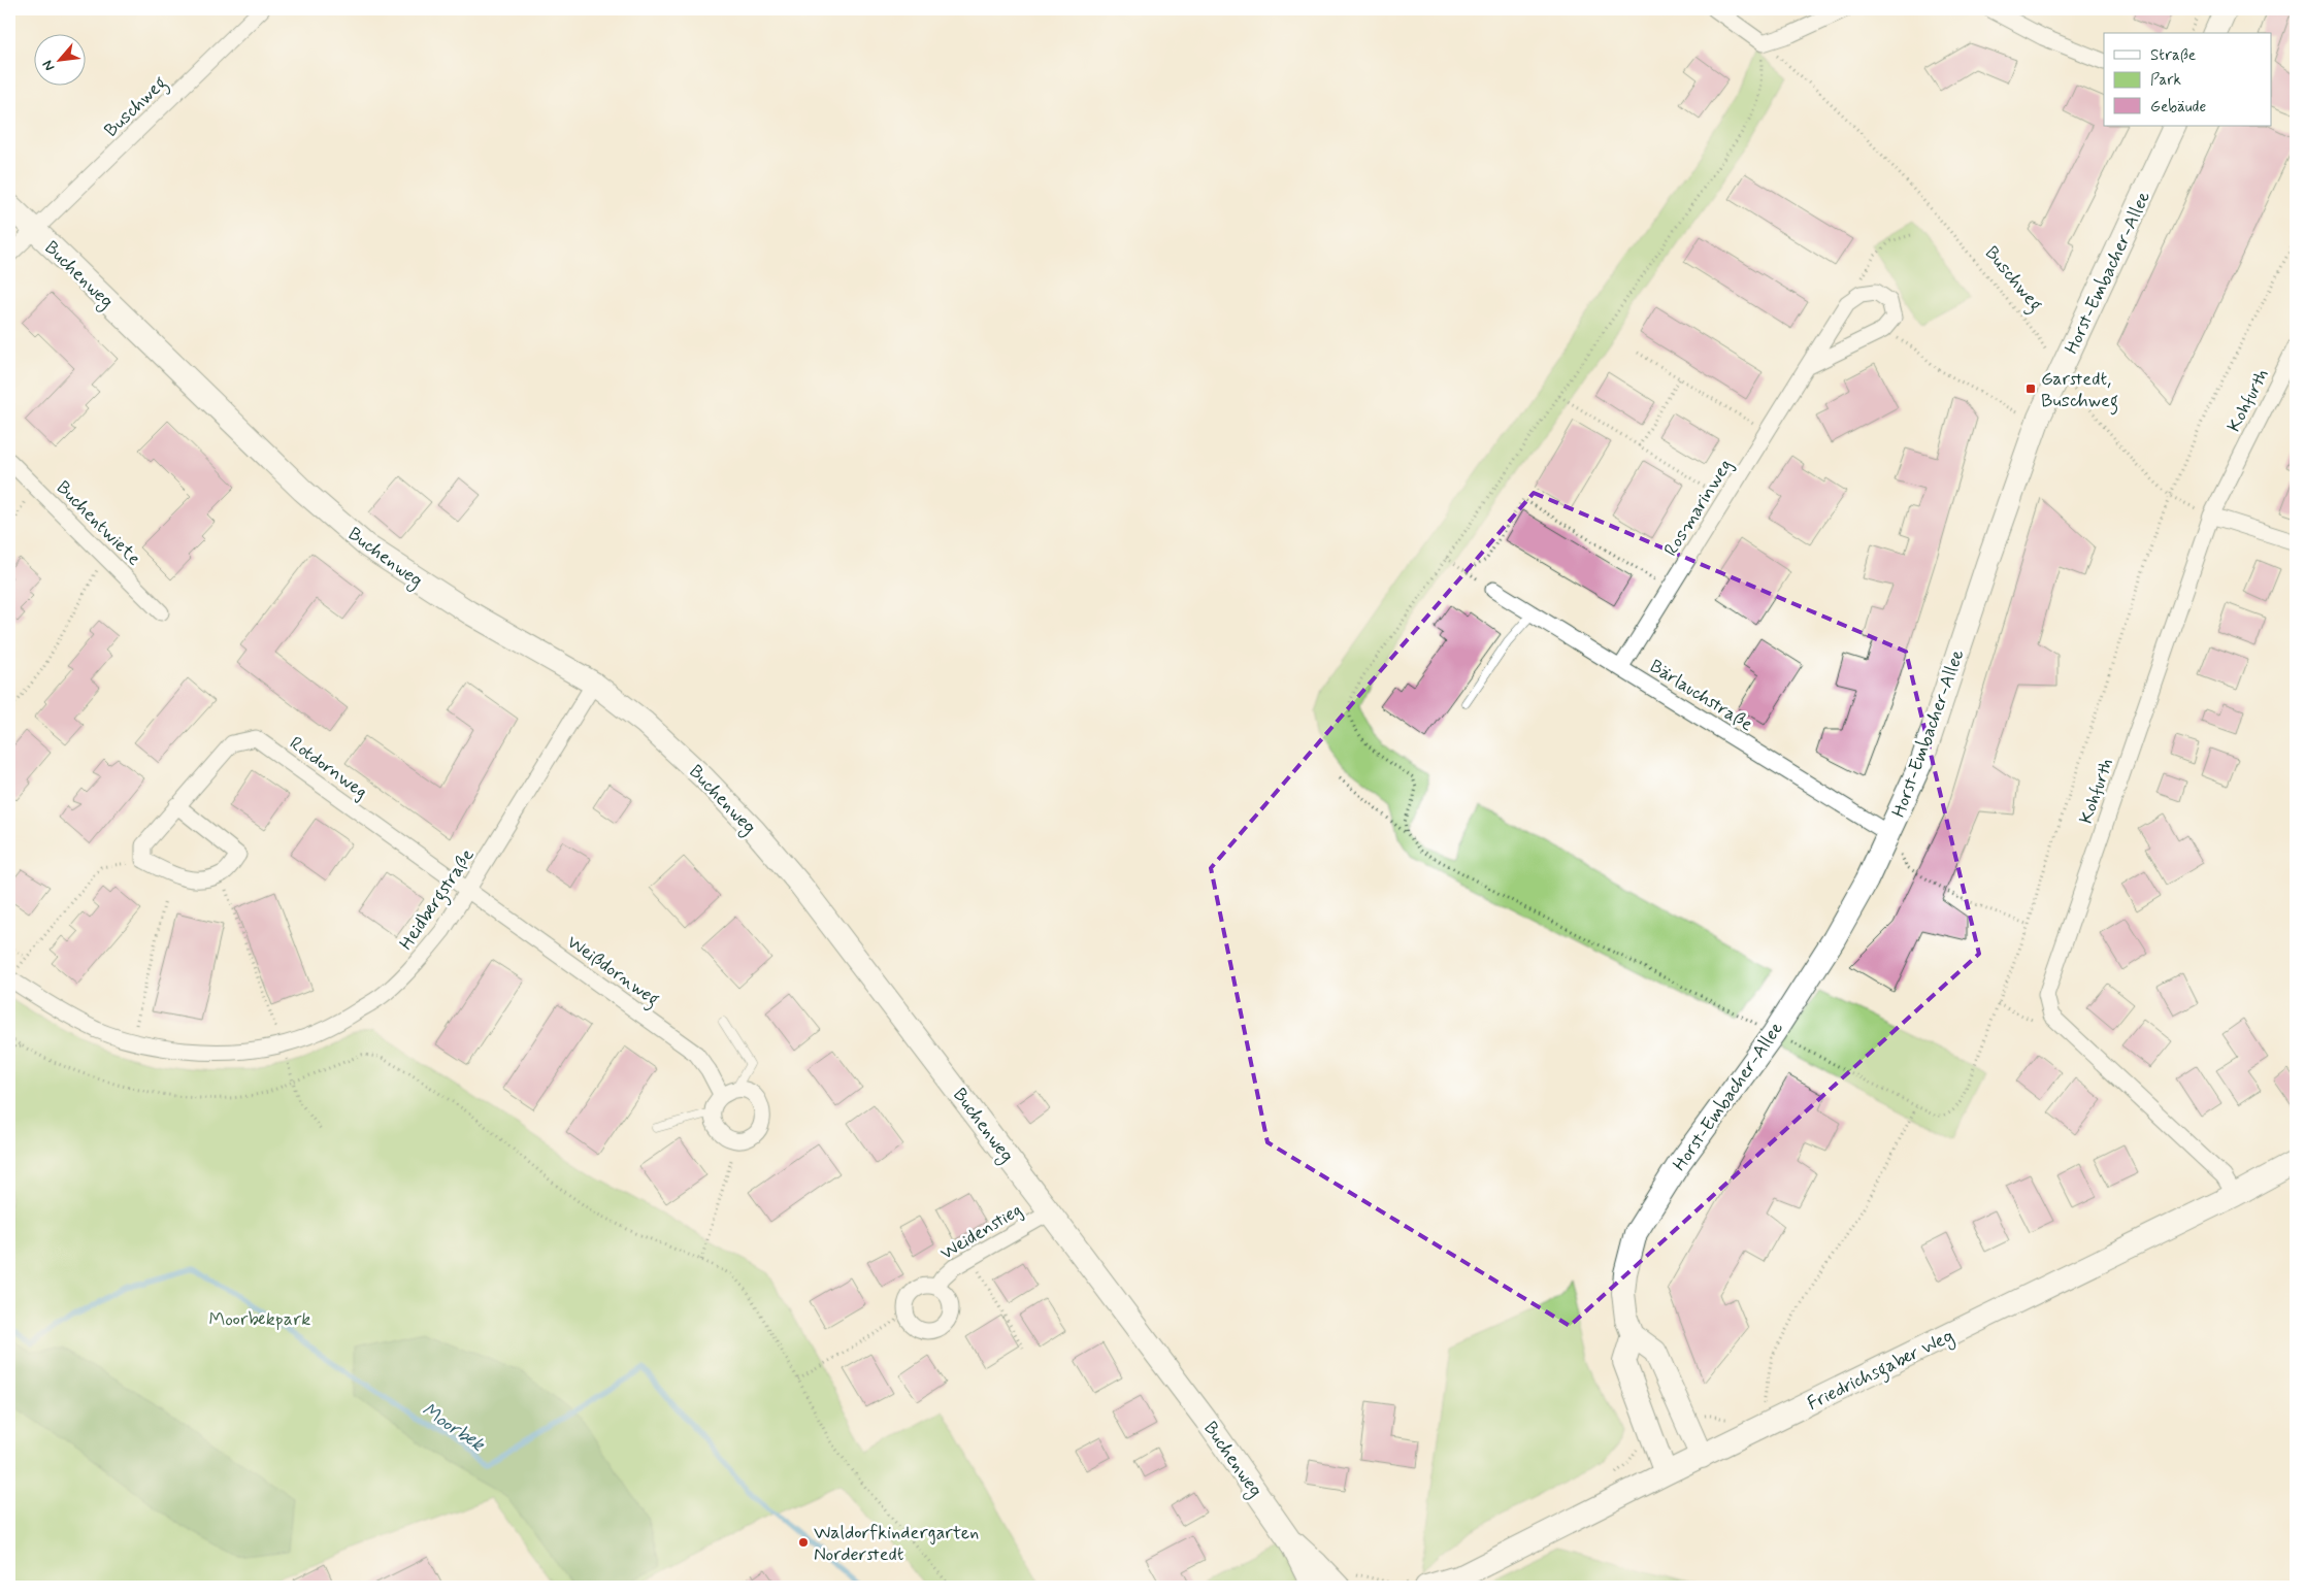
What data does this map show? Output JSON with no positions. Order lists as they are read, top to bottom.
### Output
{
  "streets": {
    "street": [
      "Buschweg",
      "Horst-Embacher-Allee",
      "Buchenweg",
      "Kohfurth",
      "Rosmarinweg",
      "Buchentwiete",
      "Bärlauchstraße",
      "Rotdornweg",
      "Heidbergstraße",
      "Weißdornweg",
      "Weidenstieg",
      "Friedrichsgaber Weg"
    ]
  },
  "crossings": [
    ["Buschweg", "Horst-Embacher-Allee"],
    ["Buschweg", "Buchenweg"],
    ["Buschweg", "Kohfurth"],
    ["Horst-Embacher-Allee", "Bärlauchstraße"],
    ["Buchenweg", "Heidbergstraße"],
    ["Buchenweg", "Weidenstieg"],
    ["Rosmarinweg", "Bärlauchstraße"],
    ["Rotdornweg", "Heidbergstraße"],
    ["Rotdornweg", "Weißdornweg"],
    ["Heidbergstraße", "Weißdornweg"]
  ],
  "water": ["Moorbek"],
  "parks": ["Moorbekpark"],
  "places": {
    "transit": ["Garstedt, Buschweg"],
    "other": ["Waldorfkindergarten Norderstedt"]
  },
  "legend": ["Straße", "Park", "Gebäude"],
  "north": "bottom left"
}
